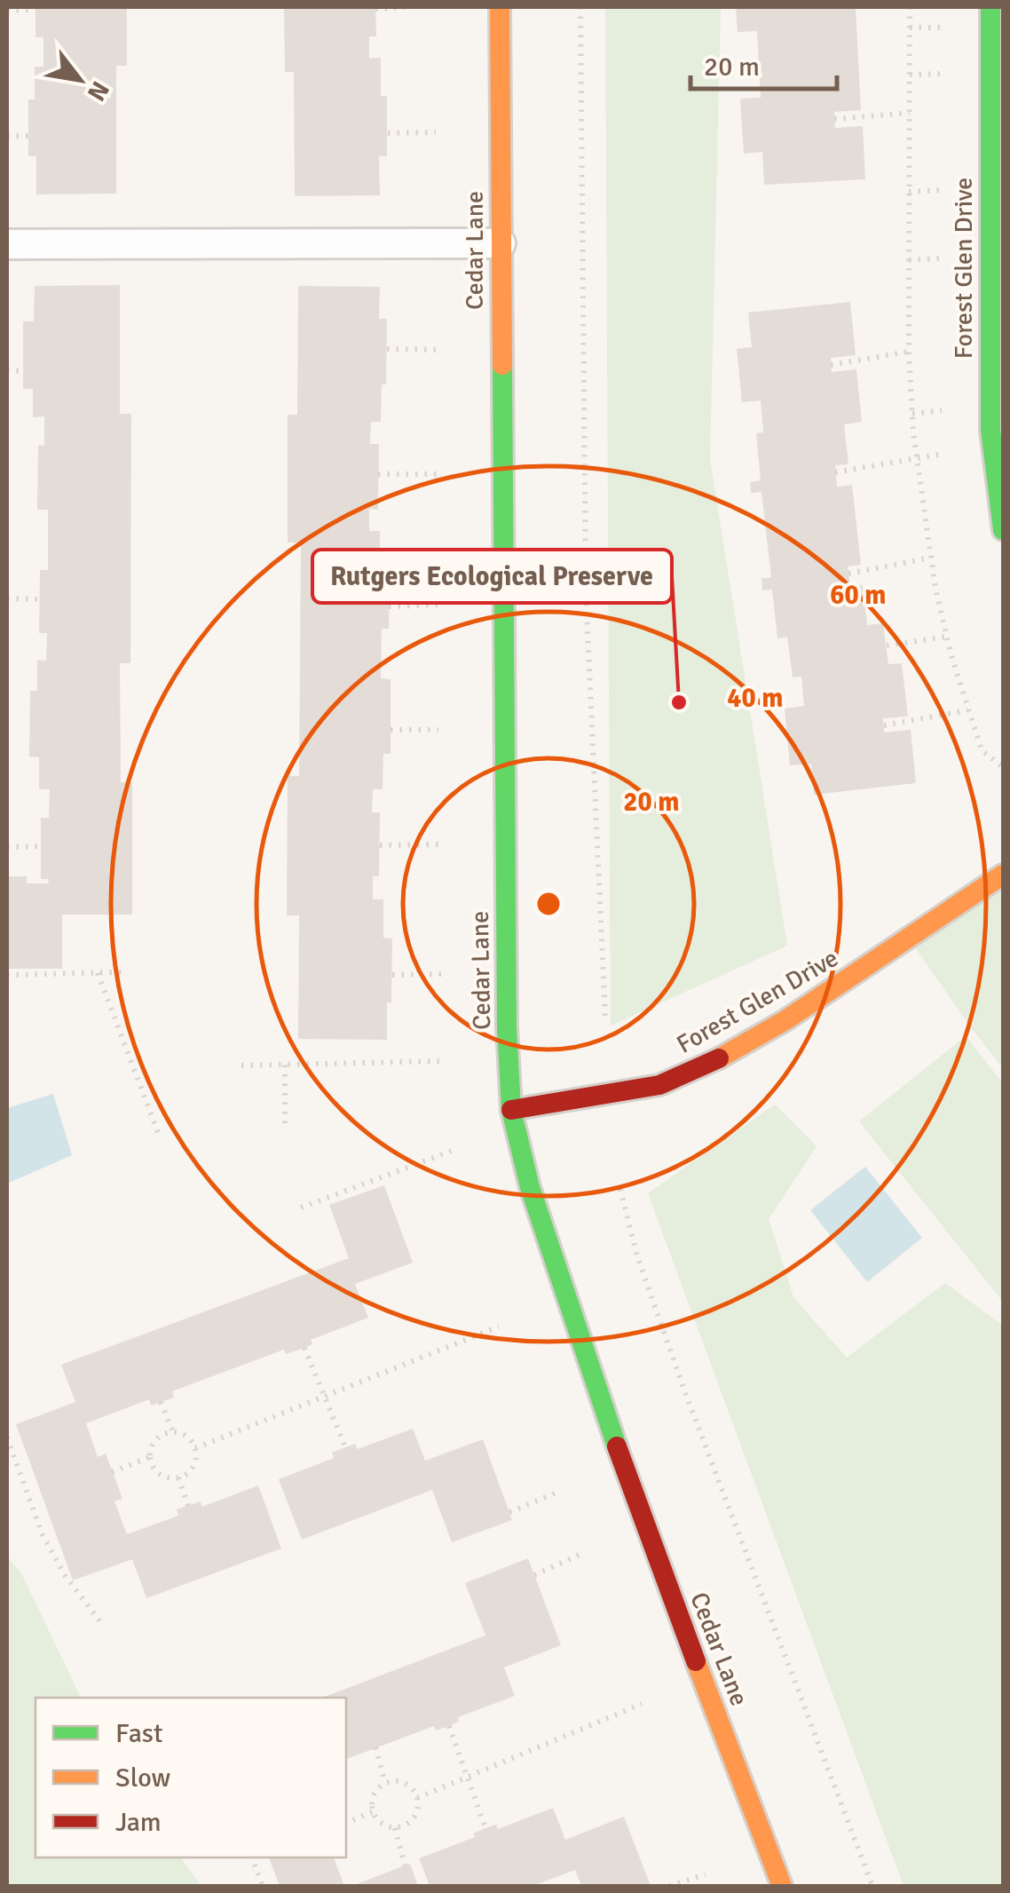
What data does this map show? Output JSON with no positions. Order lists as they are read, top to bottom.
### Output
{
  "streets": {
    "street": ["Cedar Lane", "Forest Glen Drive"]
  },
  "crossings": [
    ["Cedar Lane", "Forest Glen Drive"]
  ],
  "places": ["Rutgers Ecological Preserve"],
  "legend": ["Fast", "Slow", "Jam"],
  "scale_bar": "20 m",
  "north": "bottom right",
  "rings": ["60 m", "40 m", "20 m"]
}
